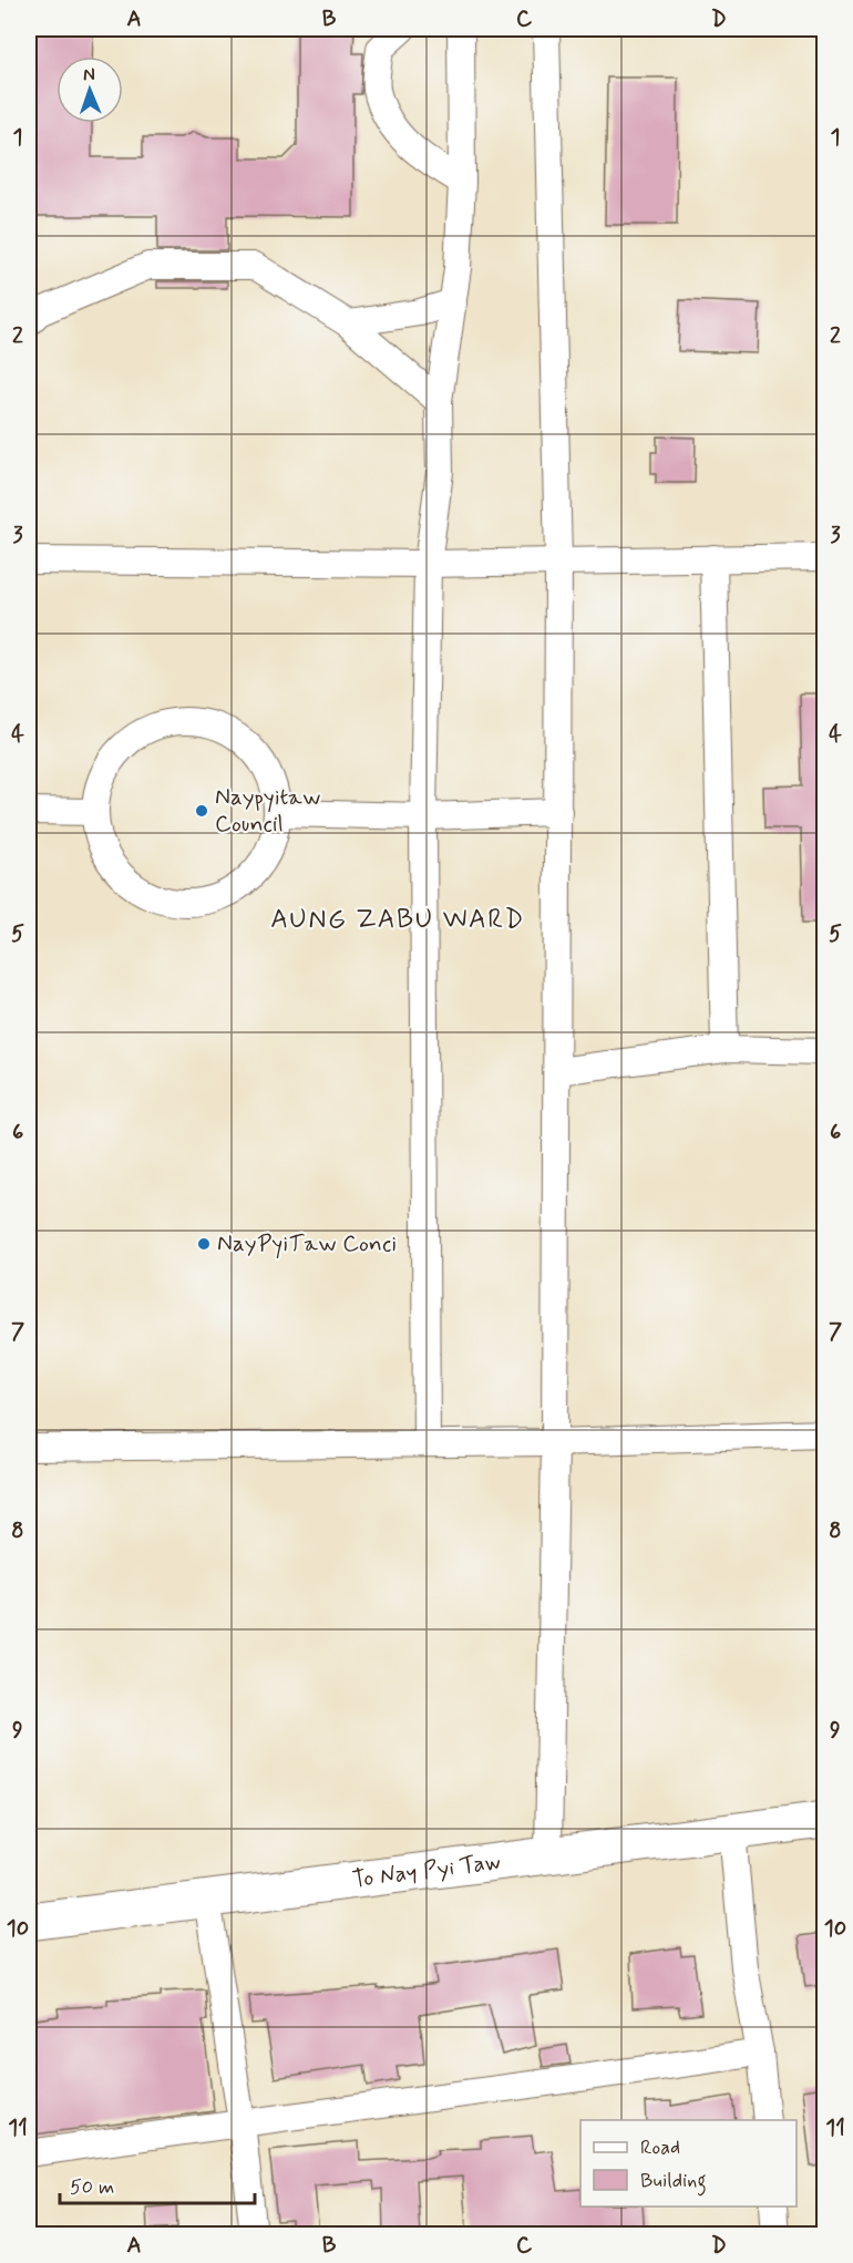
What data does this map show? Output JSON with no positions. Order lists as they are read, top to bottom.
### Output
{
  "streets": {
    "main road": ["To Nay Pyi Taw"]
  },
  "districts": ["AUNG ZABU WARD"],
  "places": ["Naypyitaw Council", "NayPyiTaw Conci"],
  "legend": ["Road", "Building"],
  "scale_bar": "50 m",
  "north": "top",
  "grid": {
    "columns": [
      "A",
      "B",
      "C",
      "D"
    ],
    "rows": [
      "1",
      "2",
      "3",
      "4",
      "5",
      "6",
      "7",
      "8",
      "9",
      "10",
      "11"
    ]
  }
}
